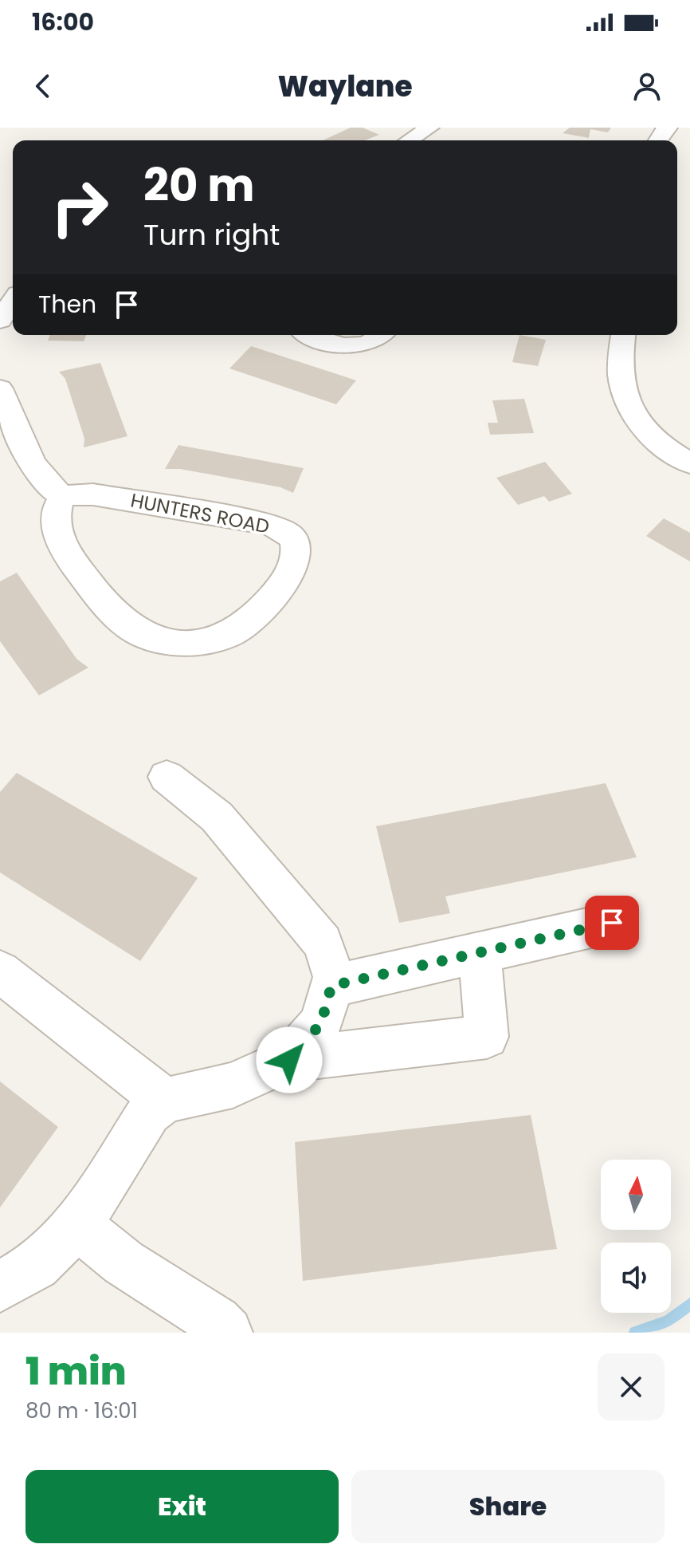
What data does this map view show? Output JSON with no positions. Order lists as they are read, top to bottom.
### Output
{
  "streets": {
    "street": ["HUNTERS ROAD"]
  },
  "north": "top",
  "page": {
    "status": "16:00",
    "header": "Waylane",
    "turn": ["20 m", "Turn right"],
    "then": "Then",
    "heading": ["1 min", "80 m · 16:01"],
    "buttons": ["Exit", "Share"]
  }
}
